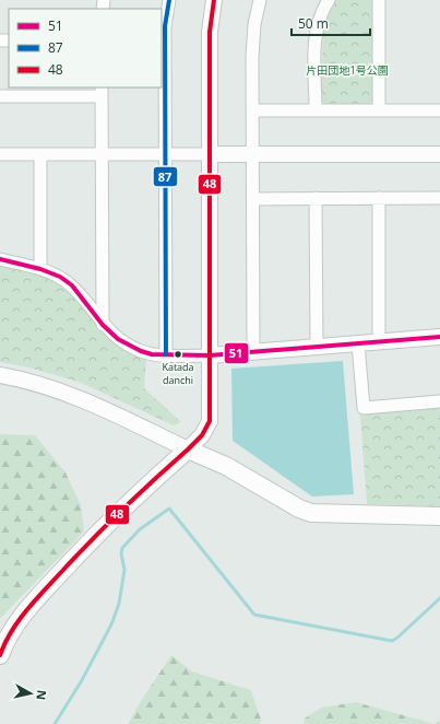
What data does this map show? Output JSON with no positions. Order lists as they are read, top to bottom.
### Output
{
  "parks": ["片田団地1号公園"],
  "places": ["Katada danchi"],
  "lines": ["transit line 87", "transit line 48", "transit line 51"],
  "legend": ["51", "87", "48"],
  "scale_bar": "50 m",
  "north": "right"
}
